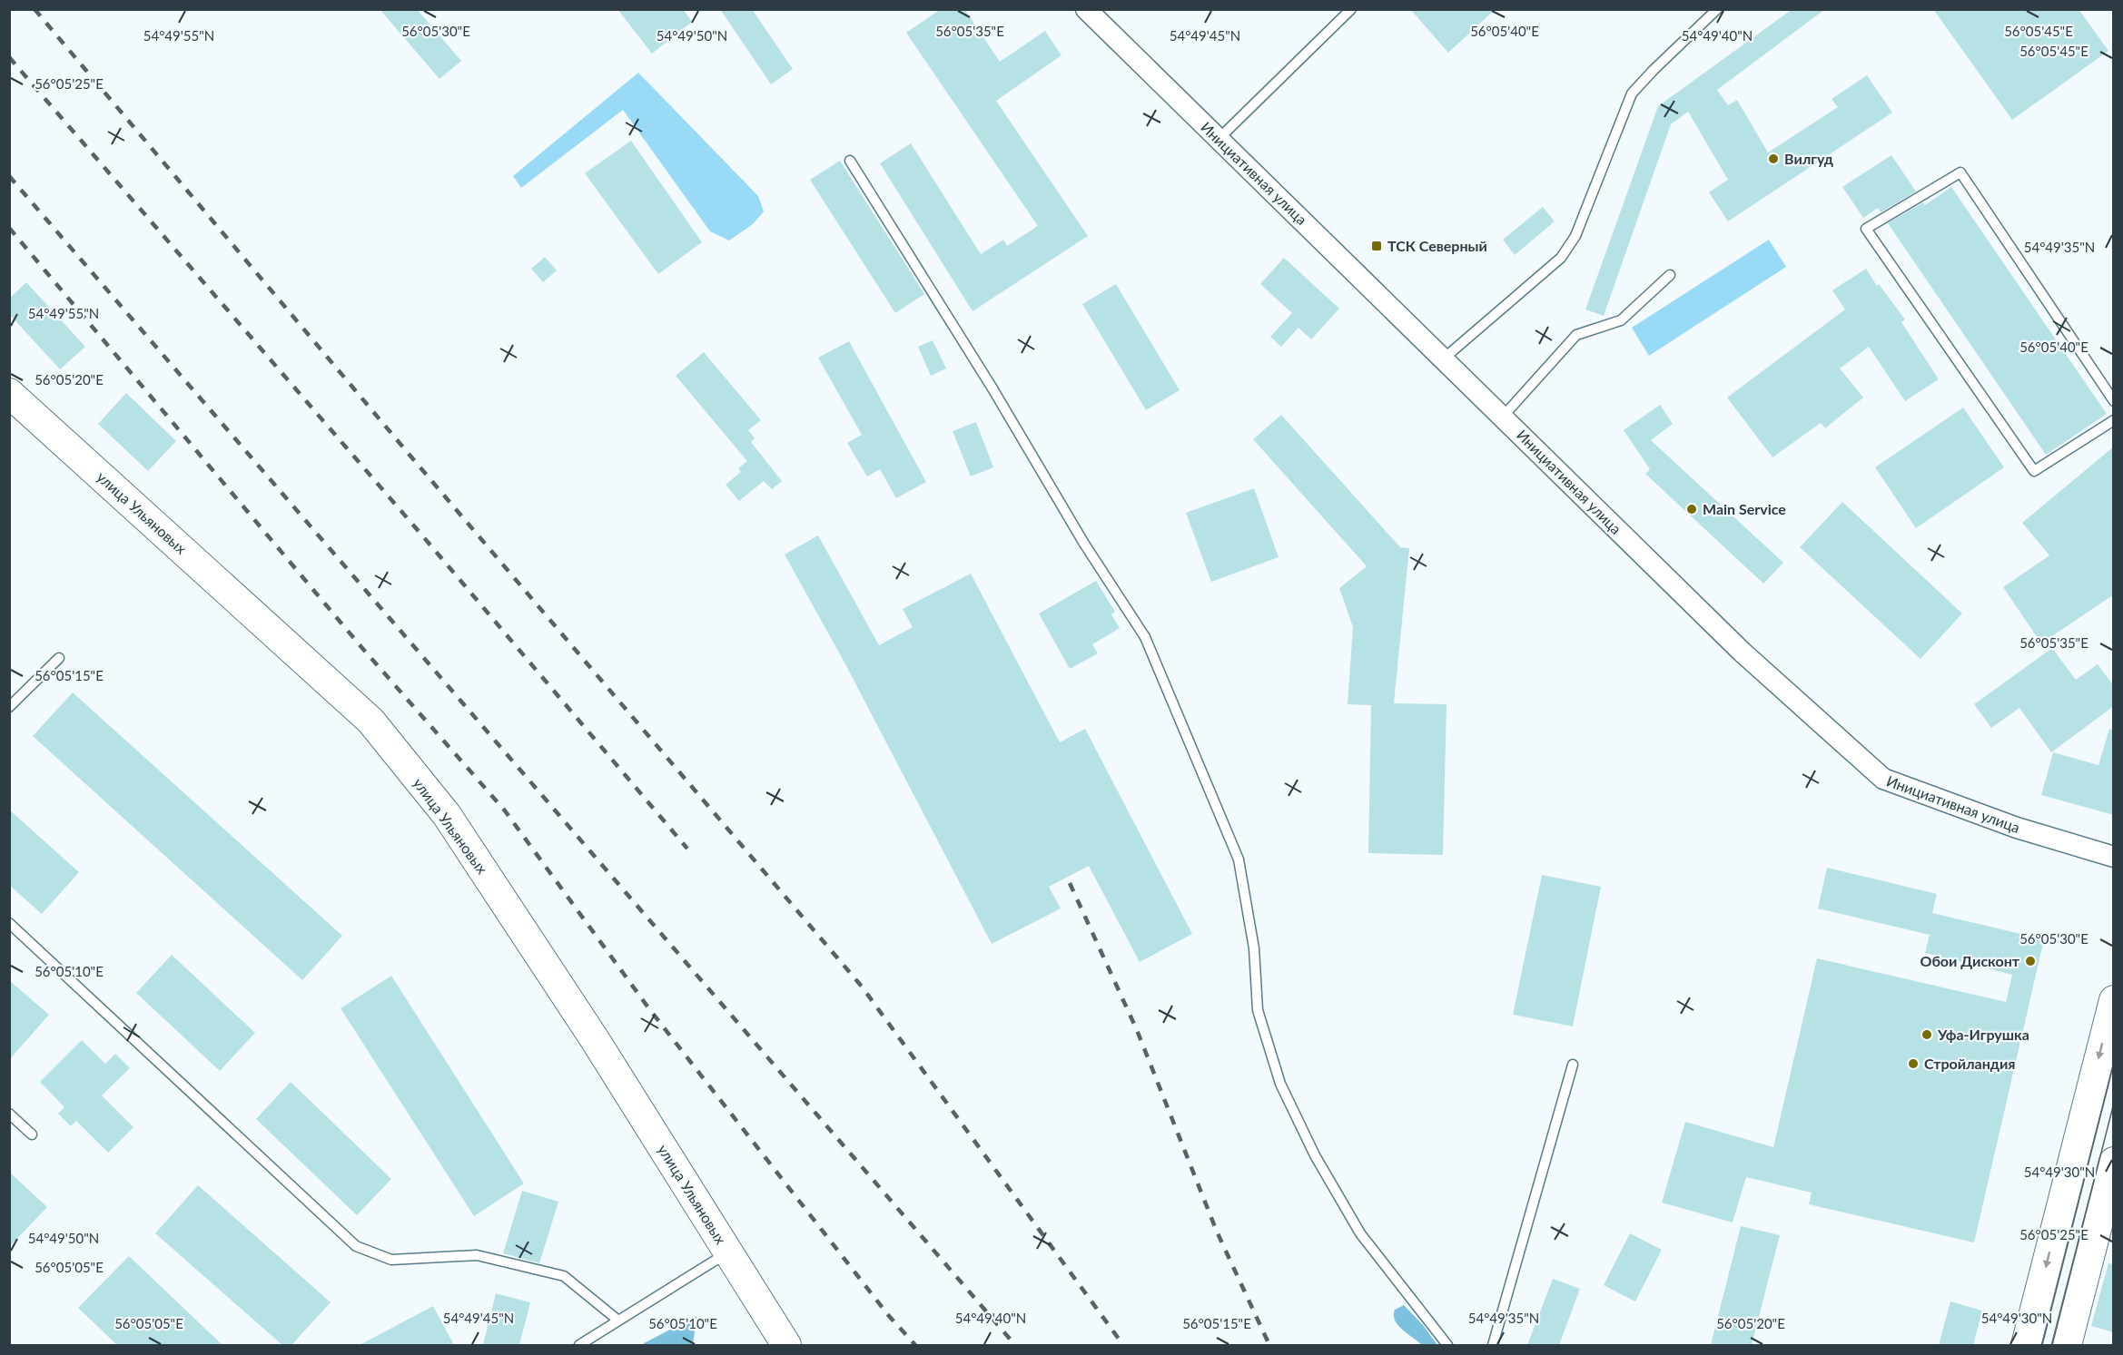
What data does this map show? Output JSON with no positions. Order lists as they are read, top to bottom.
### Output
{
  "streets": {
    "street": ["Инициативная улица", "улица Ульяновых"]
  },
  "places": {
    "other": [
      "Вилгуд",
      "Main Service",
      "Обои Дисконт",
      "Уфа-Игрушка",
      "Стройландия"
    ],
    "transit": ["ТСК Северный"]
  },
  "coordinates": [
    "56°05'30\"E",
    "56°05'35\"E",
    "56°05'40\"E",
    "56°05'45\"E",
    "54°49'55\"N",
    "54°49'50\"N",
    "54°49'45\"N",
    "54°49'40\"N",
    "56°05'25\"E",
    "54°49'35\"N",
    "56°05'20\"E",
    "56°05'15\"E",
    "56°05'10\"E",
    "54°49'30\"N",
    "56°05'05\"E"
  ]
}
